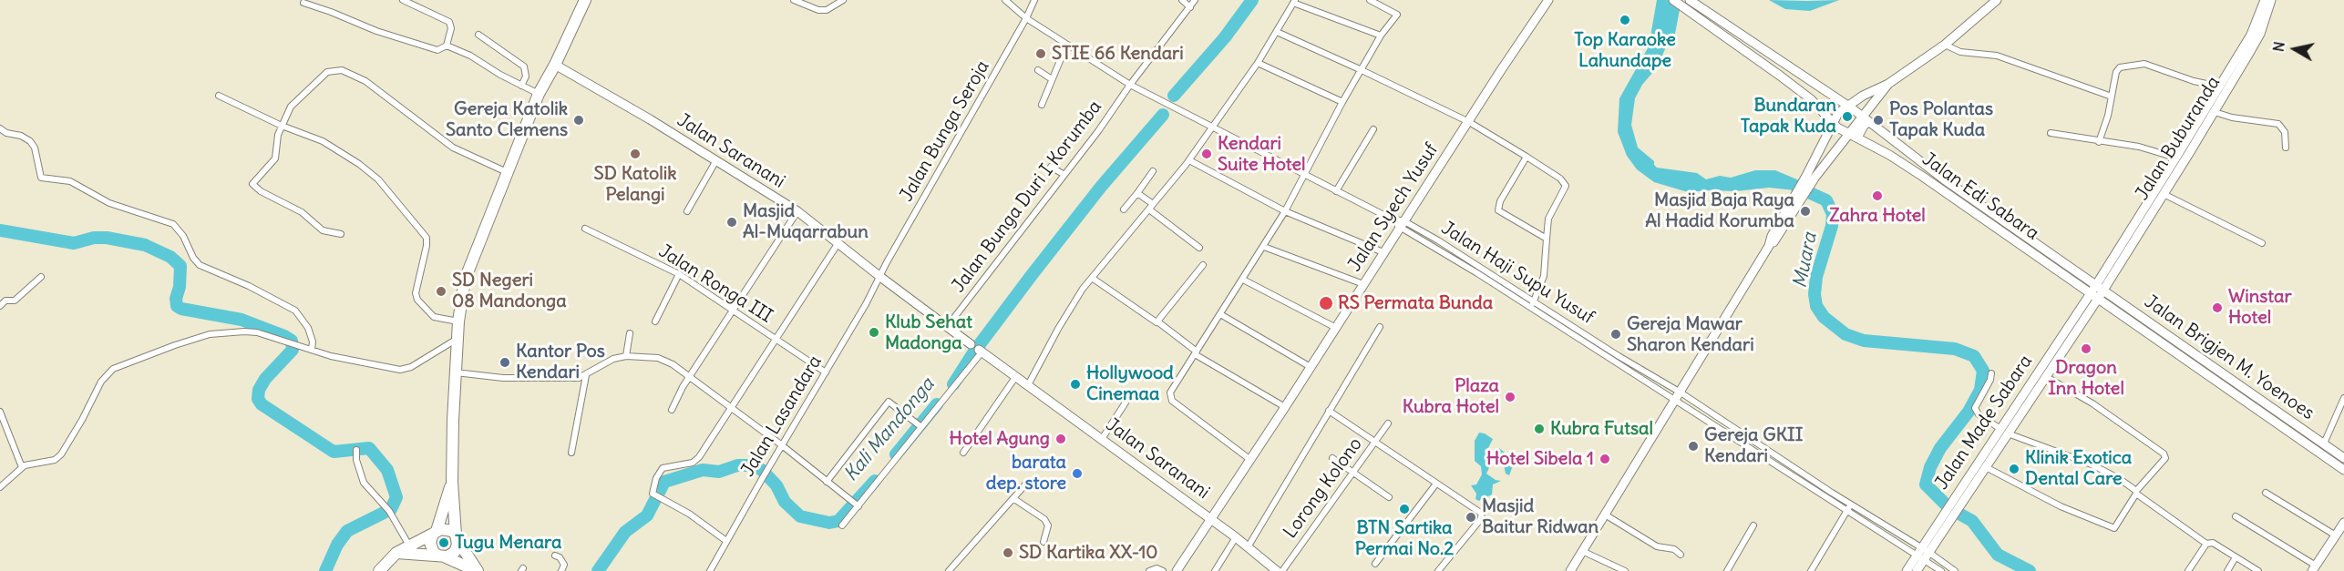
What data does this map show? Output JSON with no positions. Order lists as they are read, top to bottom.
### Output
{
  "streets": {
    "street": [
      "Jalan Bunga Seroja",
      "Jalan Buburanda",
      "Jalan Saranani",
      "Jalan Bunga Duri I Korumba",
      "Jalan Edi Sabara",
      "Jalan Syech Yusuf",
      "Jalan Haji Supu Yusuf",
      "Jalan Ronga III",
      "Jalan Brigjen M. Yoenoes",
      "Jalan Lasandara",
      "Jalan Made Sabara",
      "Lorong Kolono"
    ]
  },
  "crossings": [
    ["Jalan Bunga Seroja", "Jalan Saranani"],
    ["Jalan Bunga Seroja", "Jalan Haji Supu Yusuf"],
    ["Jalan Bunga Seroja", "Jalan Lasandara"],
    ["Jalan Buburanda", "Jalan Edi Sabara"],
    ["Jalan Buburanda", "Jalan Brigjen M. Yoenoes"],
    ["Jalan Buburanda", "Jalan Made Sabara"],
    ["Jalan Saranani", "Jalan Bunga Duri I Korumba"],
    ["Jalan Saranani", "Jalan Syech Yusuf"],
    ["Jalan Saranani", "Jalan Lasandara"],
    ["Jalan Bunga Duri I Korumba", "Jalan Haji Supu Yusuf"],
    ["Jalan Edi Sabara", "Jalan Brigjen M. Yoenoes"],
    ["Jalan Edi Sabara", "Jalan Made Sabara"],
    ["Jalan Syech Yusuf", "Jalan Haji Supu Yusuf"],
    ["Jalan Haji Supu Yusuf", "Jalan Made Sabara"],
    ["Jalan Ronga III", "Jalan Lasandara"],
    ["Jalan Brigjen M. Yoenoes", "Jalan Made Sabara"]
  ],
  "water": ["Muara", "Kali Mandonga"],
  "places": [
    "Top Karaoke Lahundape",
    "STIE 66 Kendari",
    "Bundaran Tapak Kuda",
    "Gereja Katolik Santo Clemens",
    "Pos Polantas Tapak Kuda",
    "SD Katolik Pelangi",
    "Kendari Suite Hotel",
    "Zahra Hotel",
    "Masjid Baja Raya Al Hadid Korumba",
    "Masjid Al-Muqarrabun",
    "SD Negeri 08 Mandonga",
    "RS Permata Bunda",
    "Winstar Hotel",
    "Klub Sehat Madonga",
    "Gereja Mawar Sharon Kendari",
    "Dragon Inn Hotel",
    "Kantor Pos Kendari",
    "Hollywood Cinemaa",
    "Plaza Kubra Hotel",
    "Kubra Futsal",
    "Hotel Agung",
    "Gereja GKII Kendari",
    "Hotel Sibela 1",
    "Klinik Exotica Dental Care",
    "barata dep. store",
    "BTN Sartika Permai No.2",
    "Masjid Baitur Ridwan",
    "Tugu Menara",
    "SD Kartika XX-10"
  ],
  "north": "left"
}
